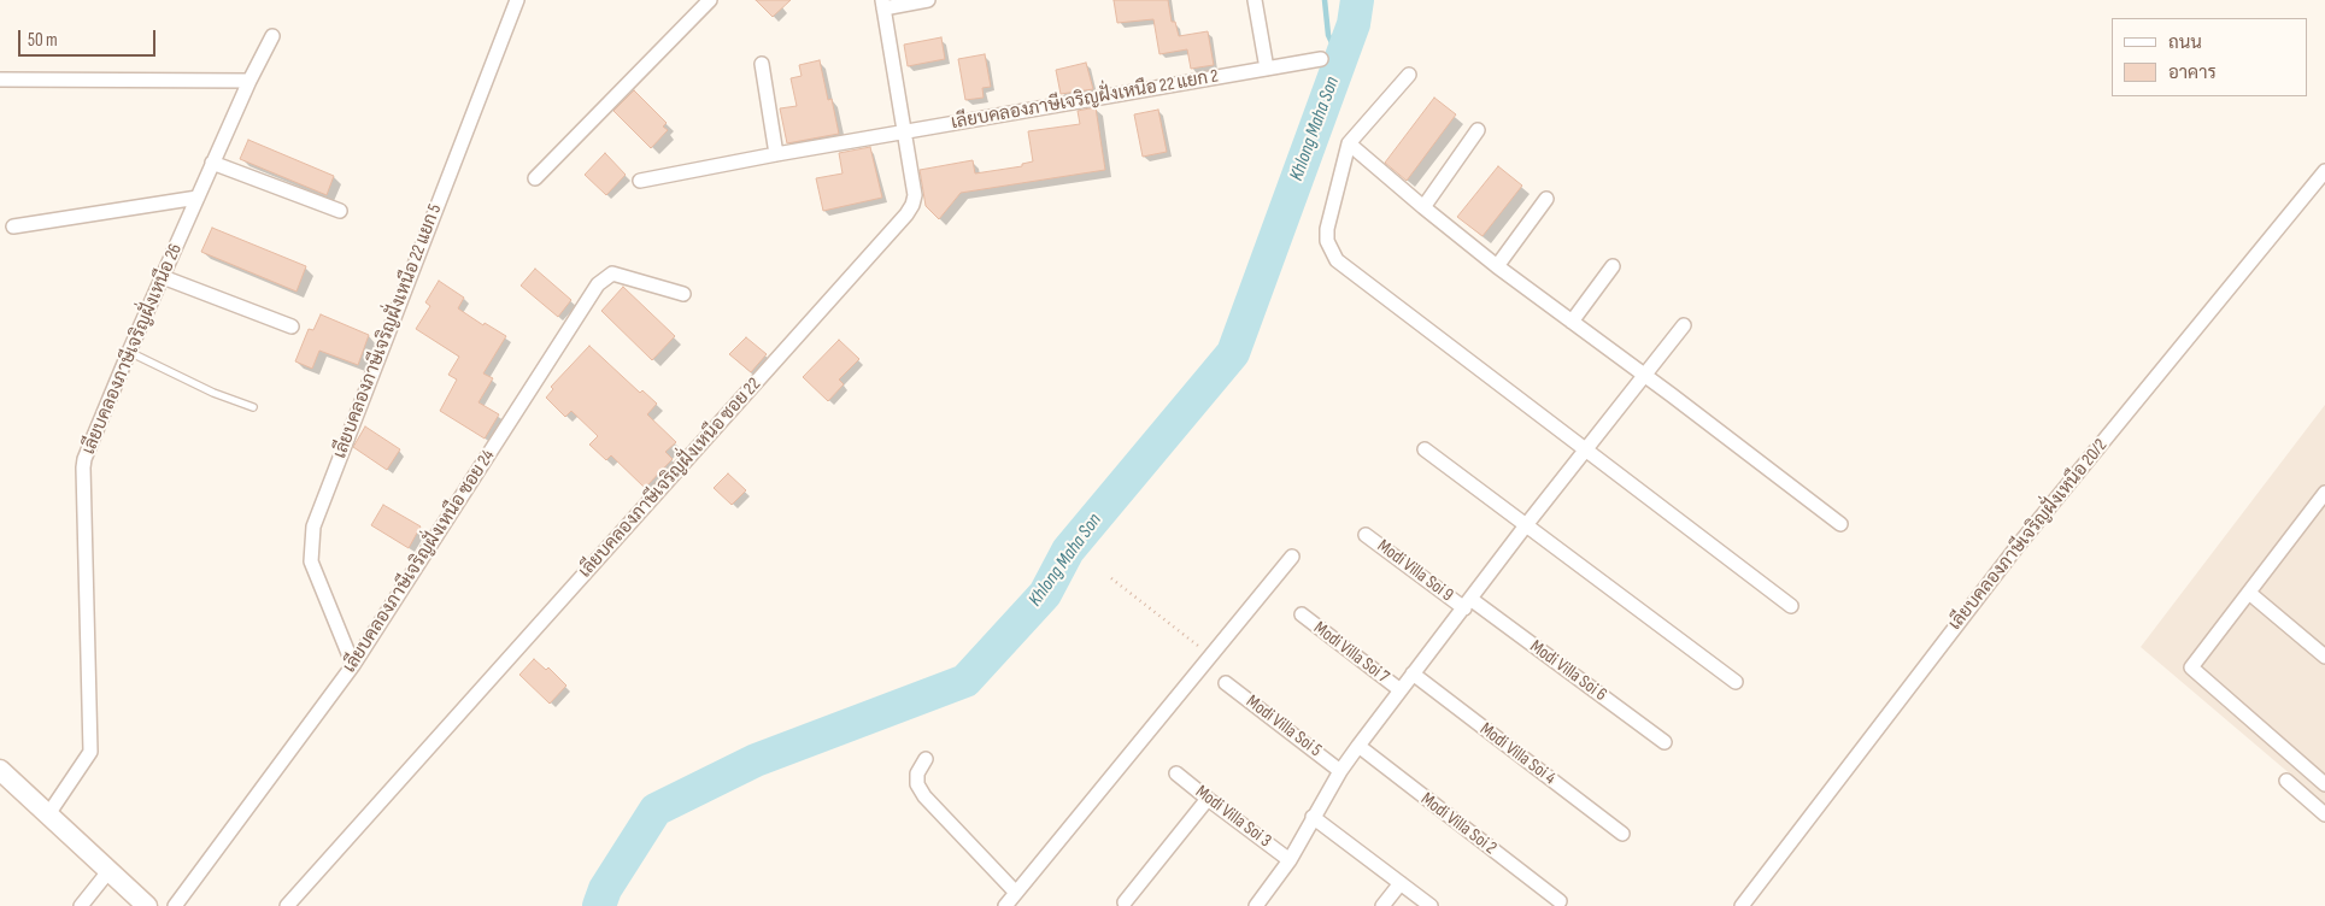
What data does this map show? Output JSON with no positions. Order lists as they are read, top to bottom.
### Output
{
  "streets": {
    "street": [
      "เลียบคลองภาษีเจริญฝั่งเหนือ 22 แยก 2",
      "เลียบคลองภาษีเจริญฝั่งเหนือ 22 แยก 5",
      "เลียบคลองภาษีเจริญฝั่งเหนือ 26",
      "เลียบคลองภาษีเจริญฝั่งเหนือ ซอย 22",
      "เลียบคลองภาษีเจริญฝั่งเหนือ 20/2",
      "เลียบคลองภาษีเจริญฝั่งเหนือ ซอย 24",
      "Modi Villa Soi 9",
      "Modi Villa Soi 7",
      "Modi Villa Soi 6",
      "Modi Villa Soi 5",
      "Modi Villa Soi 4",
      "Modi Villa Soi 3",
      "Modi Villa Soi 2"
    ]
  },
  "crossings": [
    ["เลียบคลองภาษีเจริญฝั่งเหนือ 22 แยก 2", "เลียบคลองภาษีเจริญฝั่งเหนือ ซอย 22"],
    ["เลียบคลองภาษีเจริญฝั่งเหนือ 22 แยก 5", "เลียบคลองภาษีเจริญฝั่งเหนือ ซอย 24"],
    ["Modi Villa Soi 9", "Modi Villa Soi 6"]
  ],
  "water": ["Khlong Maha Son"],
  "legend": ["ถนน", "อาคาร"],
  "scale_bar": "50 m"
}
